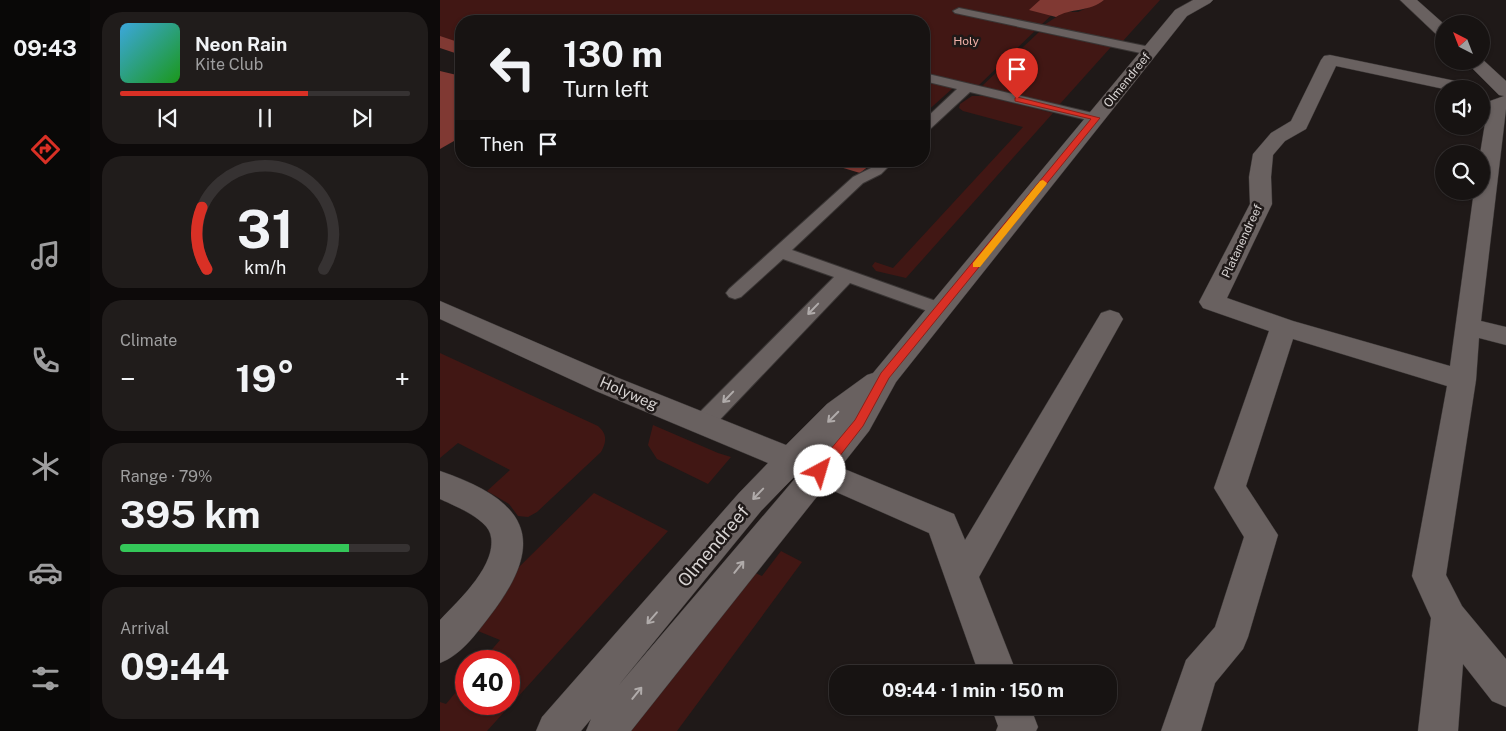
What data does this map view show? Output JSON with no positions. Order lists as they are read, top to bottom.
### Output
{
  "streets": {
    "street": ["Olmendreef", "Platanendreef", "Holyweg"]
  },
  "crossings": [
    ["Olmendreef", "Holyweg"]
  ],
  "parks": ["Holy"],
  "north": "top left",
  "page": {
    "tabs": "09:43",
    "turn": ["130 m", "Turn left"],
    "song": ["Neon Rain", "Kite Club"],
    "then": "Then",
    "tile": [
      "Climate",
      ["Range · 79%", "395 km"],
      ["Arrival", "09:44"]
    ],
    "heat": ["−", "19°", "+"],
    "limit": "40",
    "trip": "09:44 · 1 min · 150 m",
    "gauge": ["31", "km/h"]
  }
}
